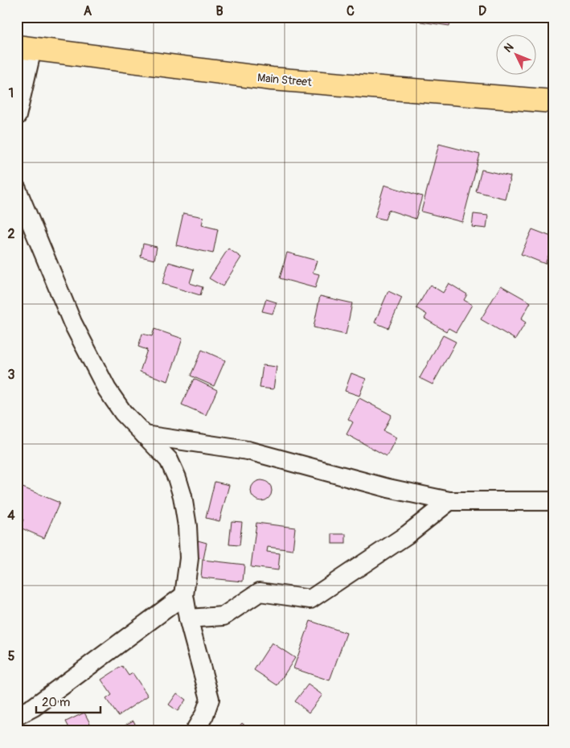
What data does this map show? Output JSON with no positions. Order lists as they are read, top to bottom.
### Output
{
  "streets": {
    "highway": ["Main Street"]
  },
  "scale_bar": "20 m",
  "north": "top left",
  "grid": {
    "columns": [
      "A",
      "B",
      "C",
      "D"
    ],
    "rows": [
      "1",
      "2",
      "3",
      "4",
      "5"
    ]
  }
}
